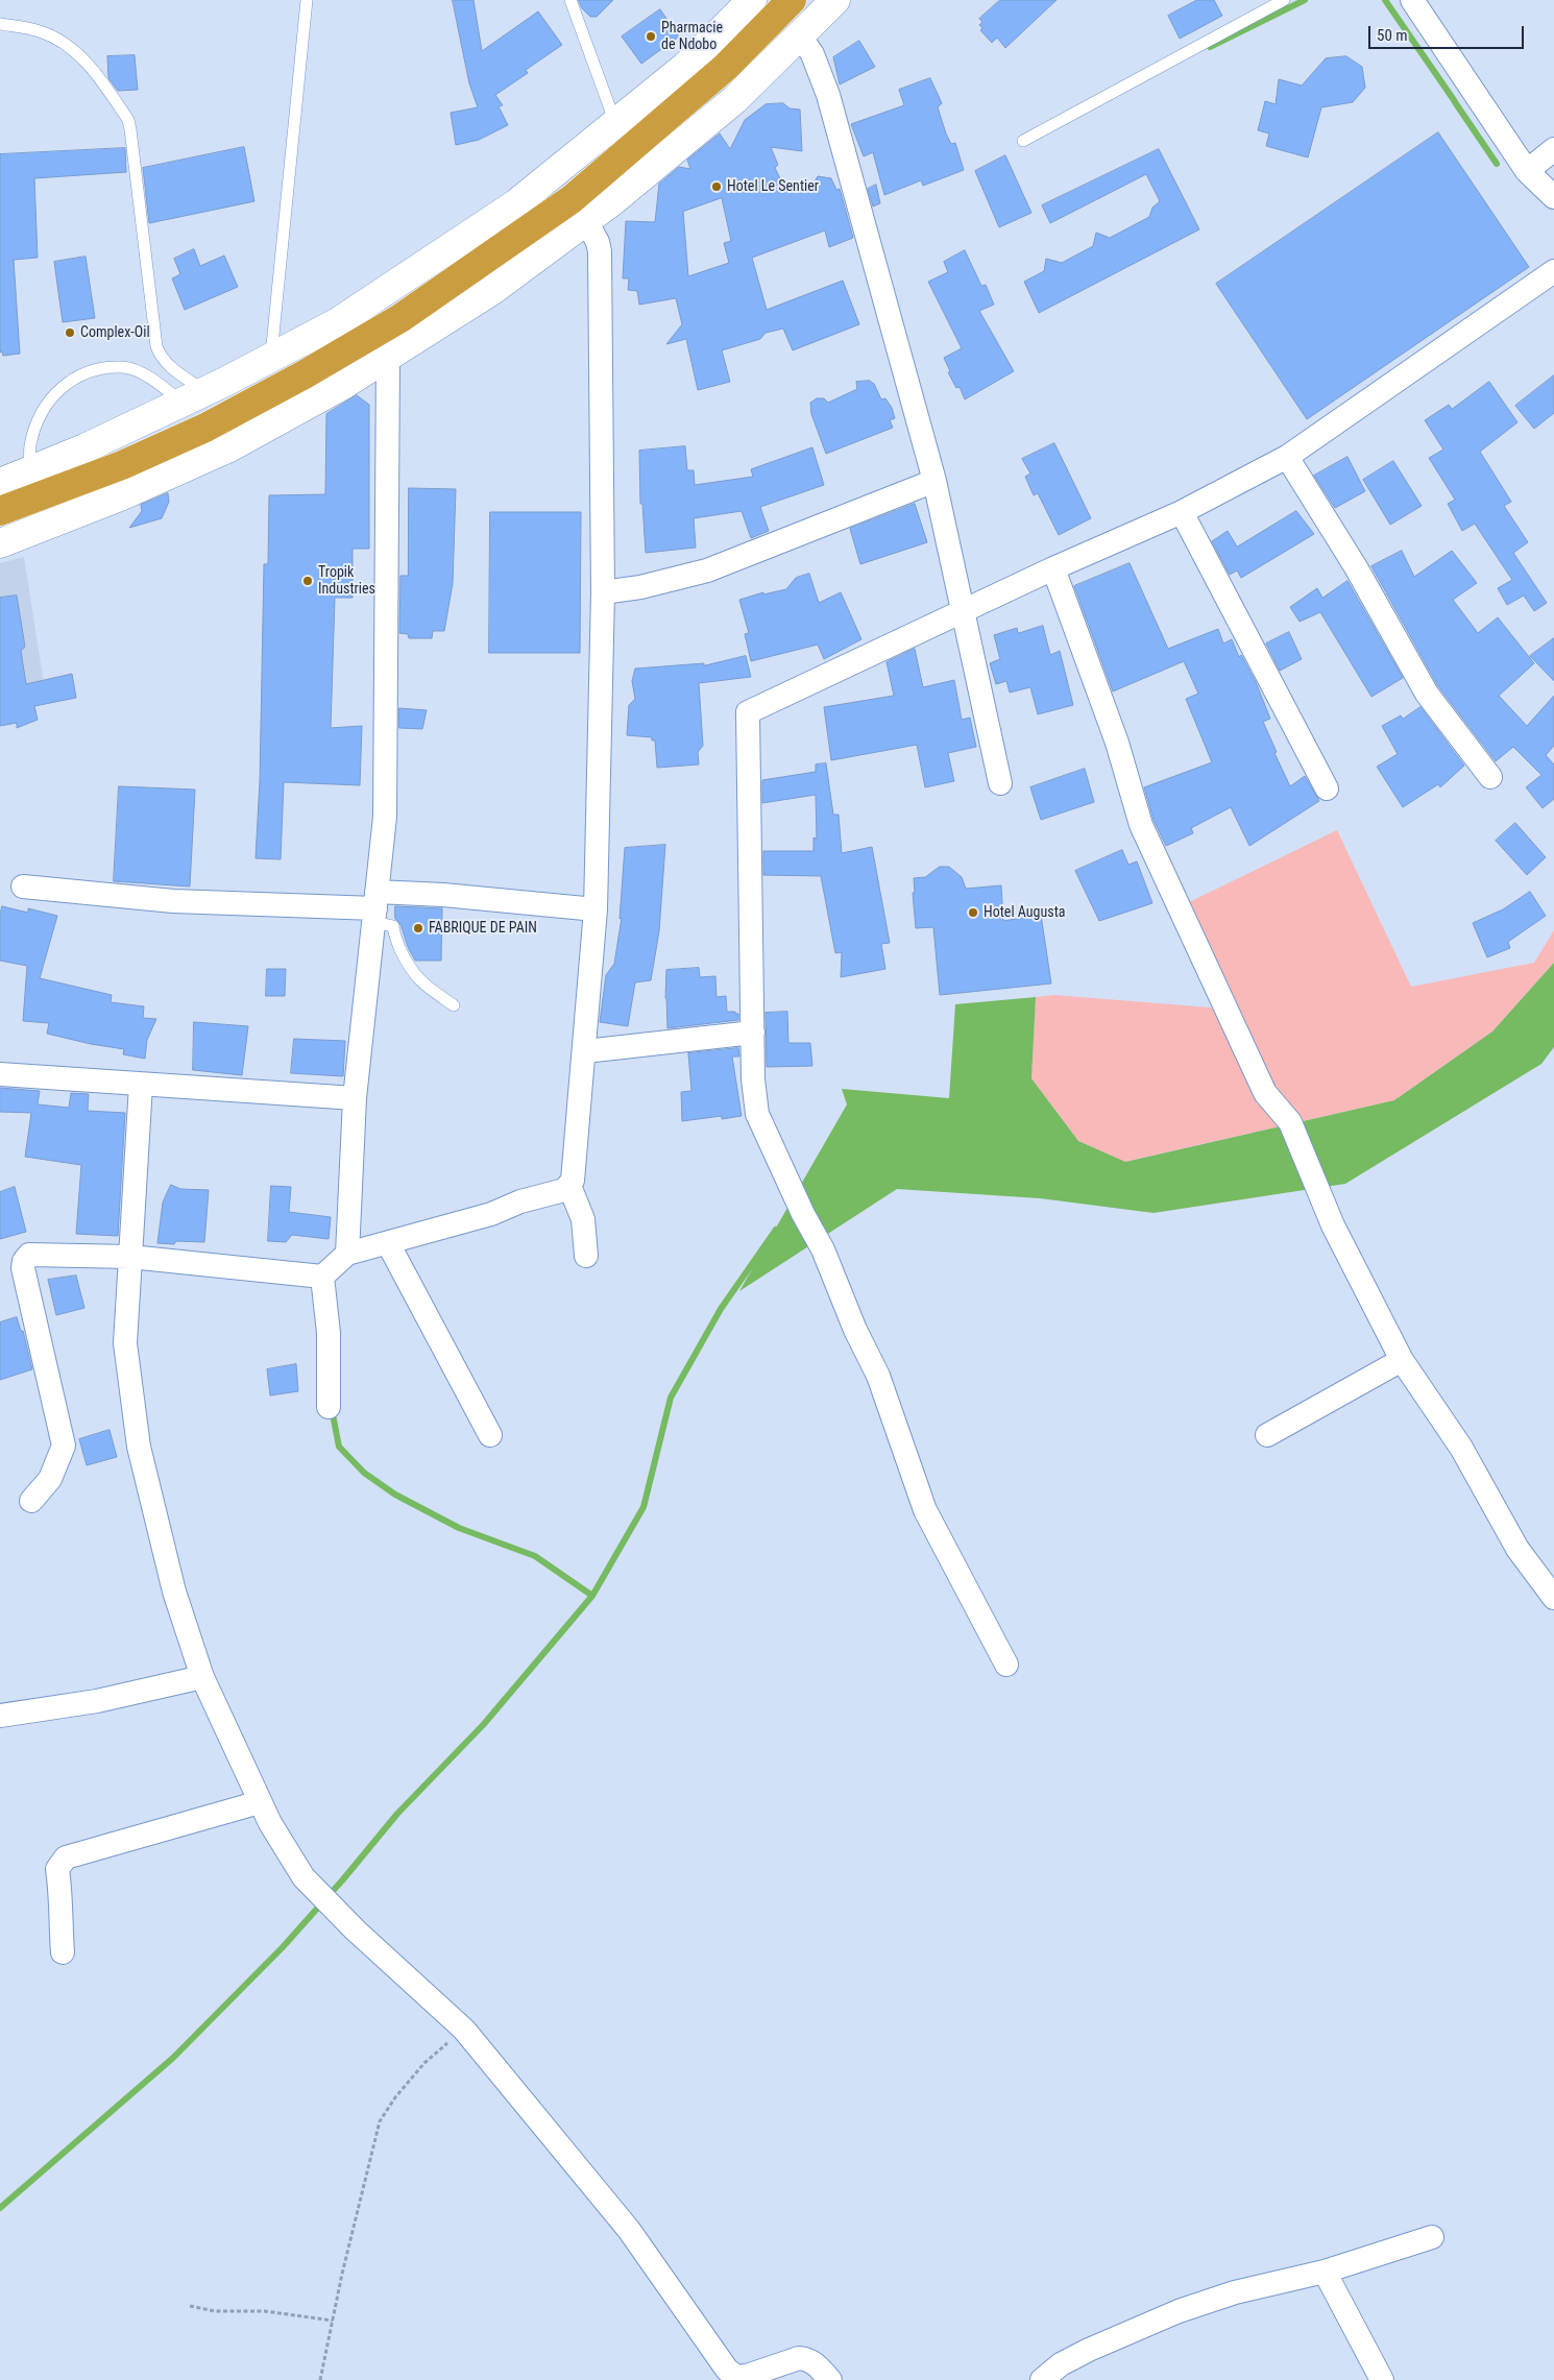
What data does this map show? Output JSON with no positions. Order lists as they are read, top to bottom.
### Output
{
  "places": [
    "Pharmacie de Ndobo",
    "Hotel Le Sentier",
    "Complex-Oil",
    "Tropik Industries",
    "Hotel Augusta",
    "FABRIQUE DE PAIN"
  ],
  "scale_bar": "50 m"
}
